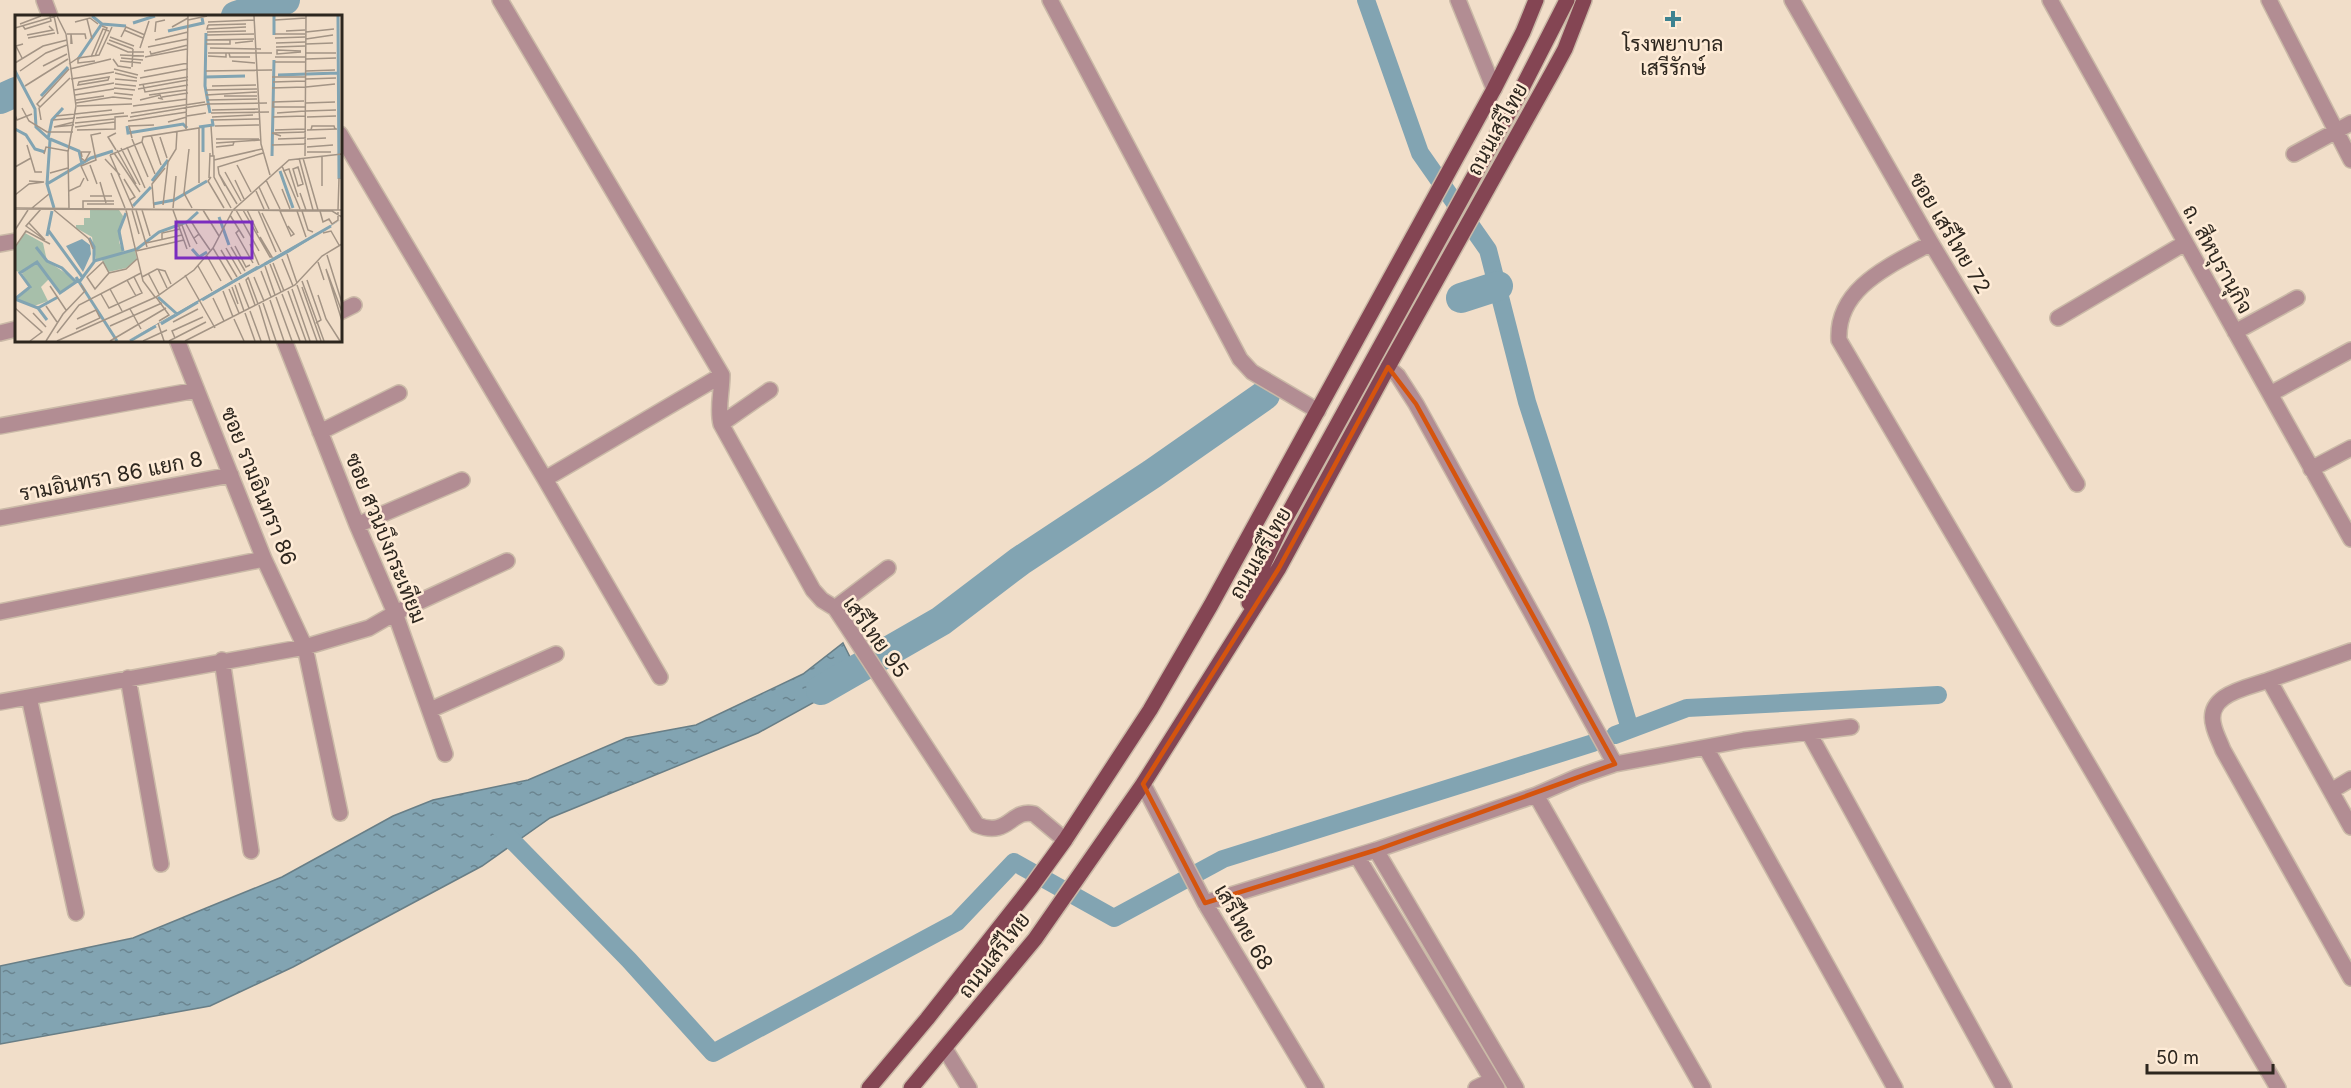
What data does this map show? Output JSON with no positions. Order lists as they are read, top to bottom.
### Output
{
  "streets": {
    "main road": ["ถนนเสรีไทย"],
    "street": [
      "ซอย เสรีไทย 72",
      "ถ. สีหบุรานุกิจ",
      "รามอินทรา 86 แยก 8",
      "ซอย รามอินทรา 86",
      "ซอย สวนบึงกระเทียม",
      "เสรีไทย 95",
      "เสรีไทย 68"
    ]
  },
  "crossings": [
    ["ถนนเสรีไทย", "เสรีไทย 95"],
    ["ถนนเสรีไทย", "เสรีไทย 68"],
    ["รามอินทรา 86 แยก 8", "ซอย รามอินทรา 86"]
  ],
  "places": {
    "health": ["โรงพยาบาล เสรีรักษ์"]
  },
  "scale_bar": "50 m"
}
